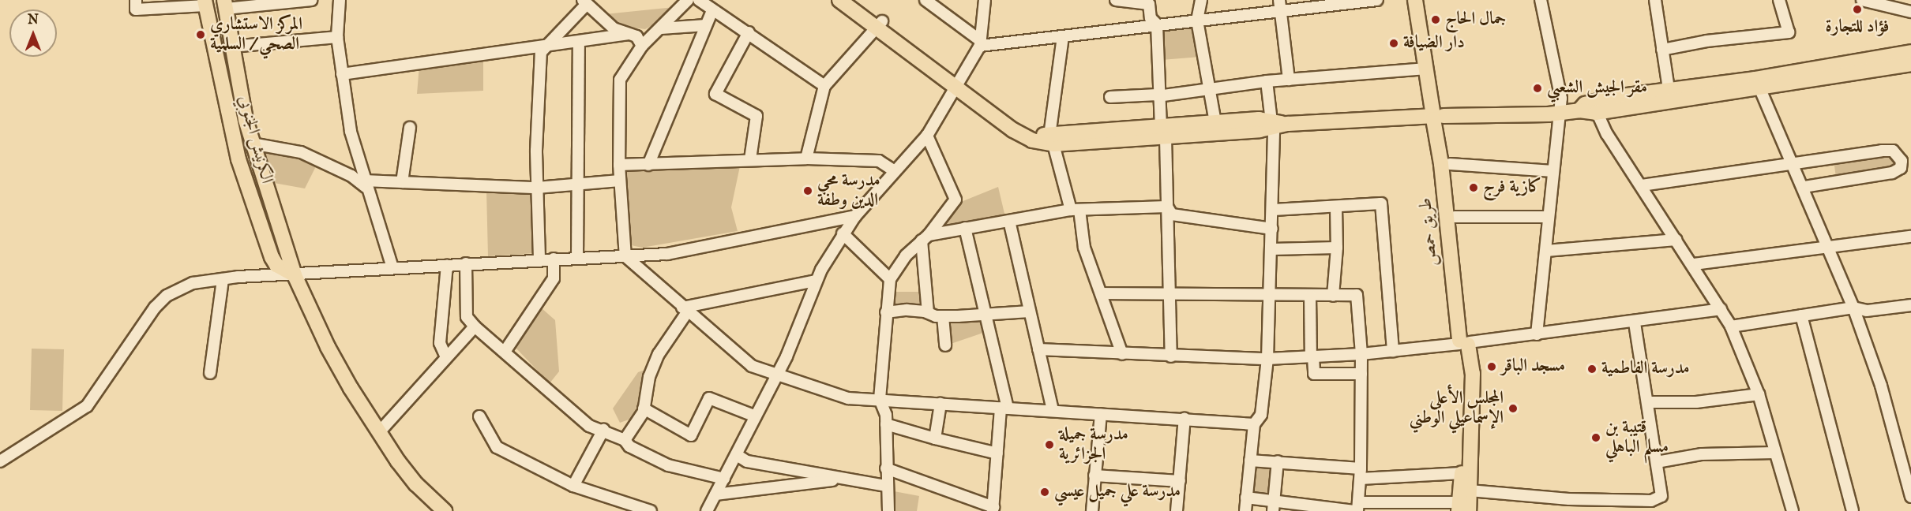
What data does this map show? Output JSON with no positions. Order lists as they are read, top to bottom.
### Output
{
  "streets": {
    "main road": ["الكرنيش الجنوبي", "طريق حمص"]
  },
  "places": [
    "فؤاد للتجارة",
    "جمال الحاج",
    "المركز الاستشاري الصحي / السلمية",
    "دار الضيافة",
    "مقر الجيش الشعبي",
    "كازية فرج",
    "مدرسة محي الدين وطفة",
    "مسجد الباقر",
    "مدرسة الفاطمية",
    "المجلس الأعلى الإسماعيلي الوطني",
    "قتيبة بن مسلم الباهلي",
    "مدرسة جميلة الجزائرية",
    "مدرسة علي جميل عيسي"
  ],
  "north": "top"
}
